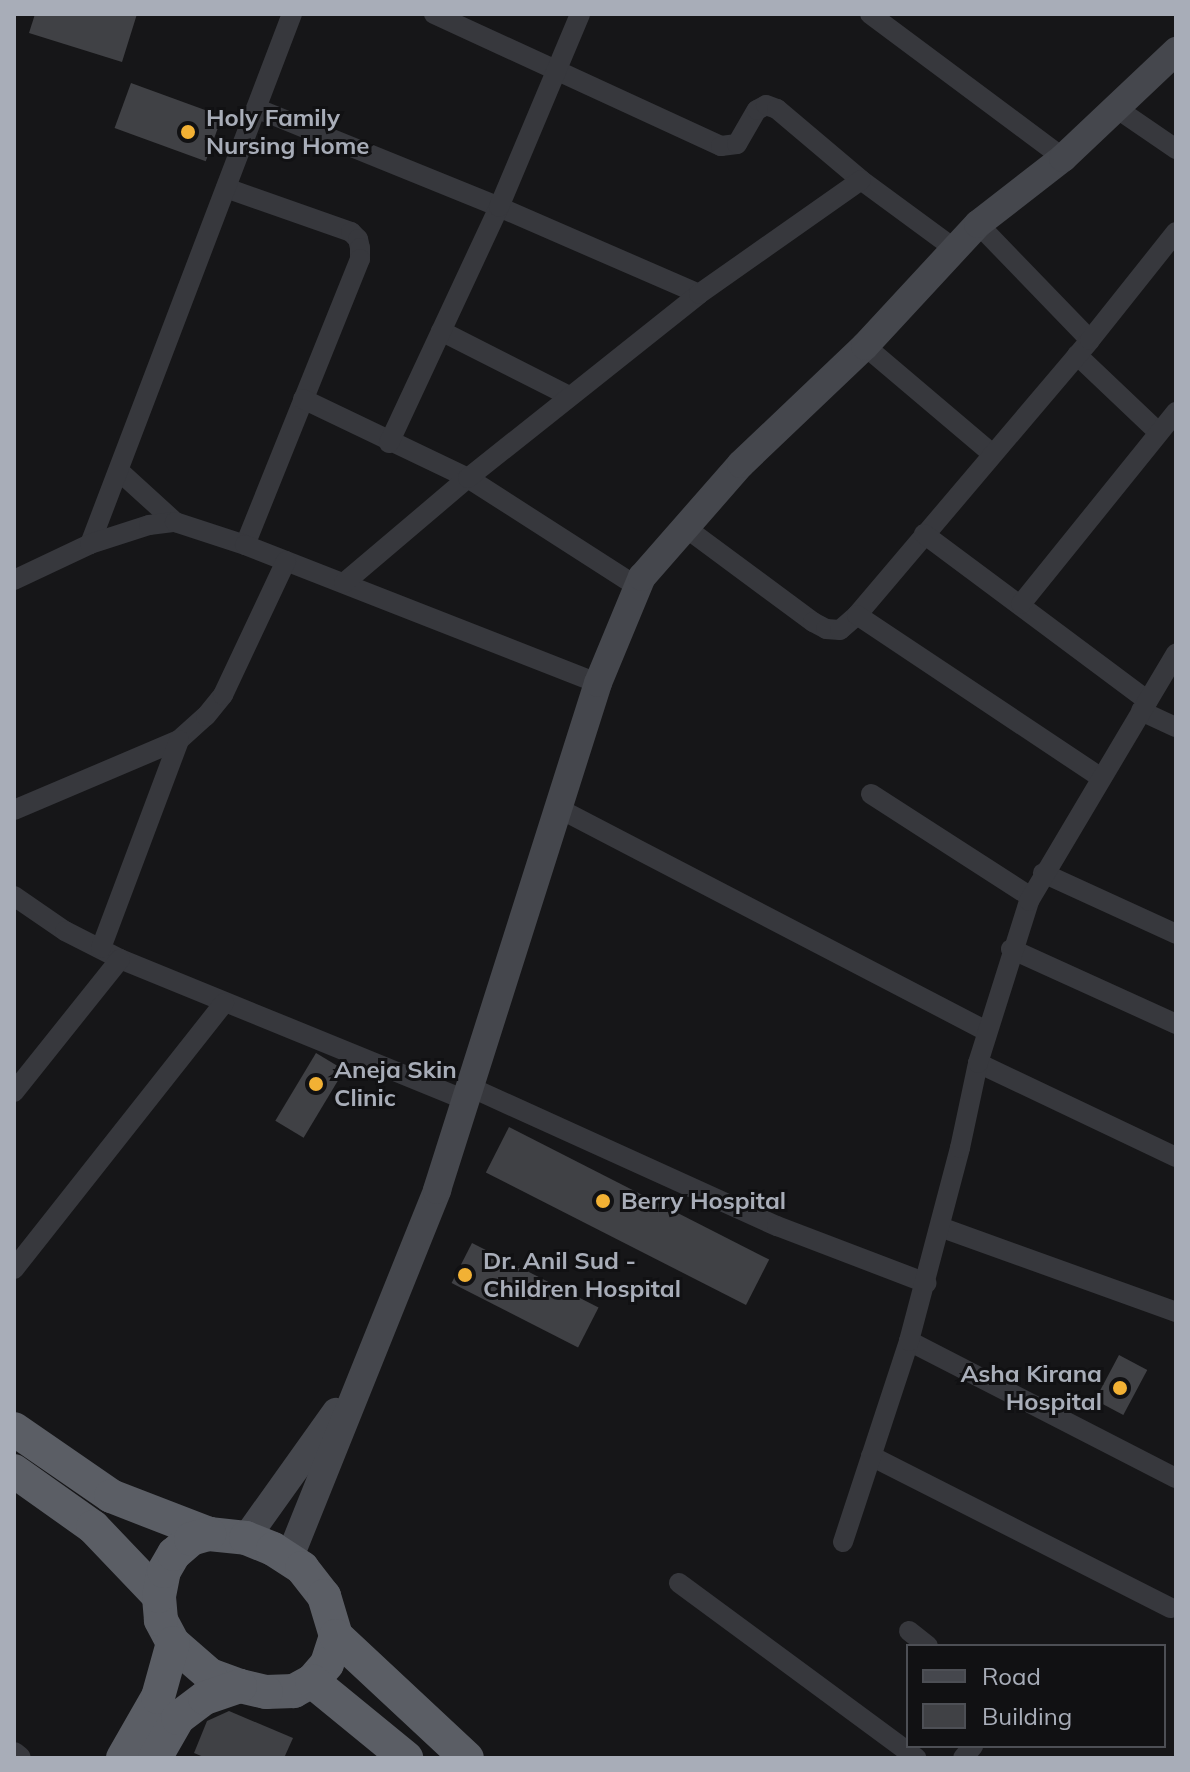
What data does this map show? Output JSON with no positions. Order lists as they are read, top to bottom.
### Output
{
  "places": [
    "Holy Family Nursing Home",
    "Aneja Skin Clinic",
    "Berry Hospital",
    "Dr. Anil Sud - Children Hospital",
    "Asha Kirana Hospital"
  ],
  "legend": ["Road", "Building"]
}
